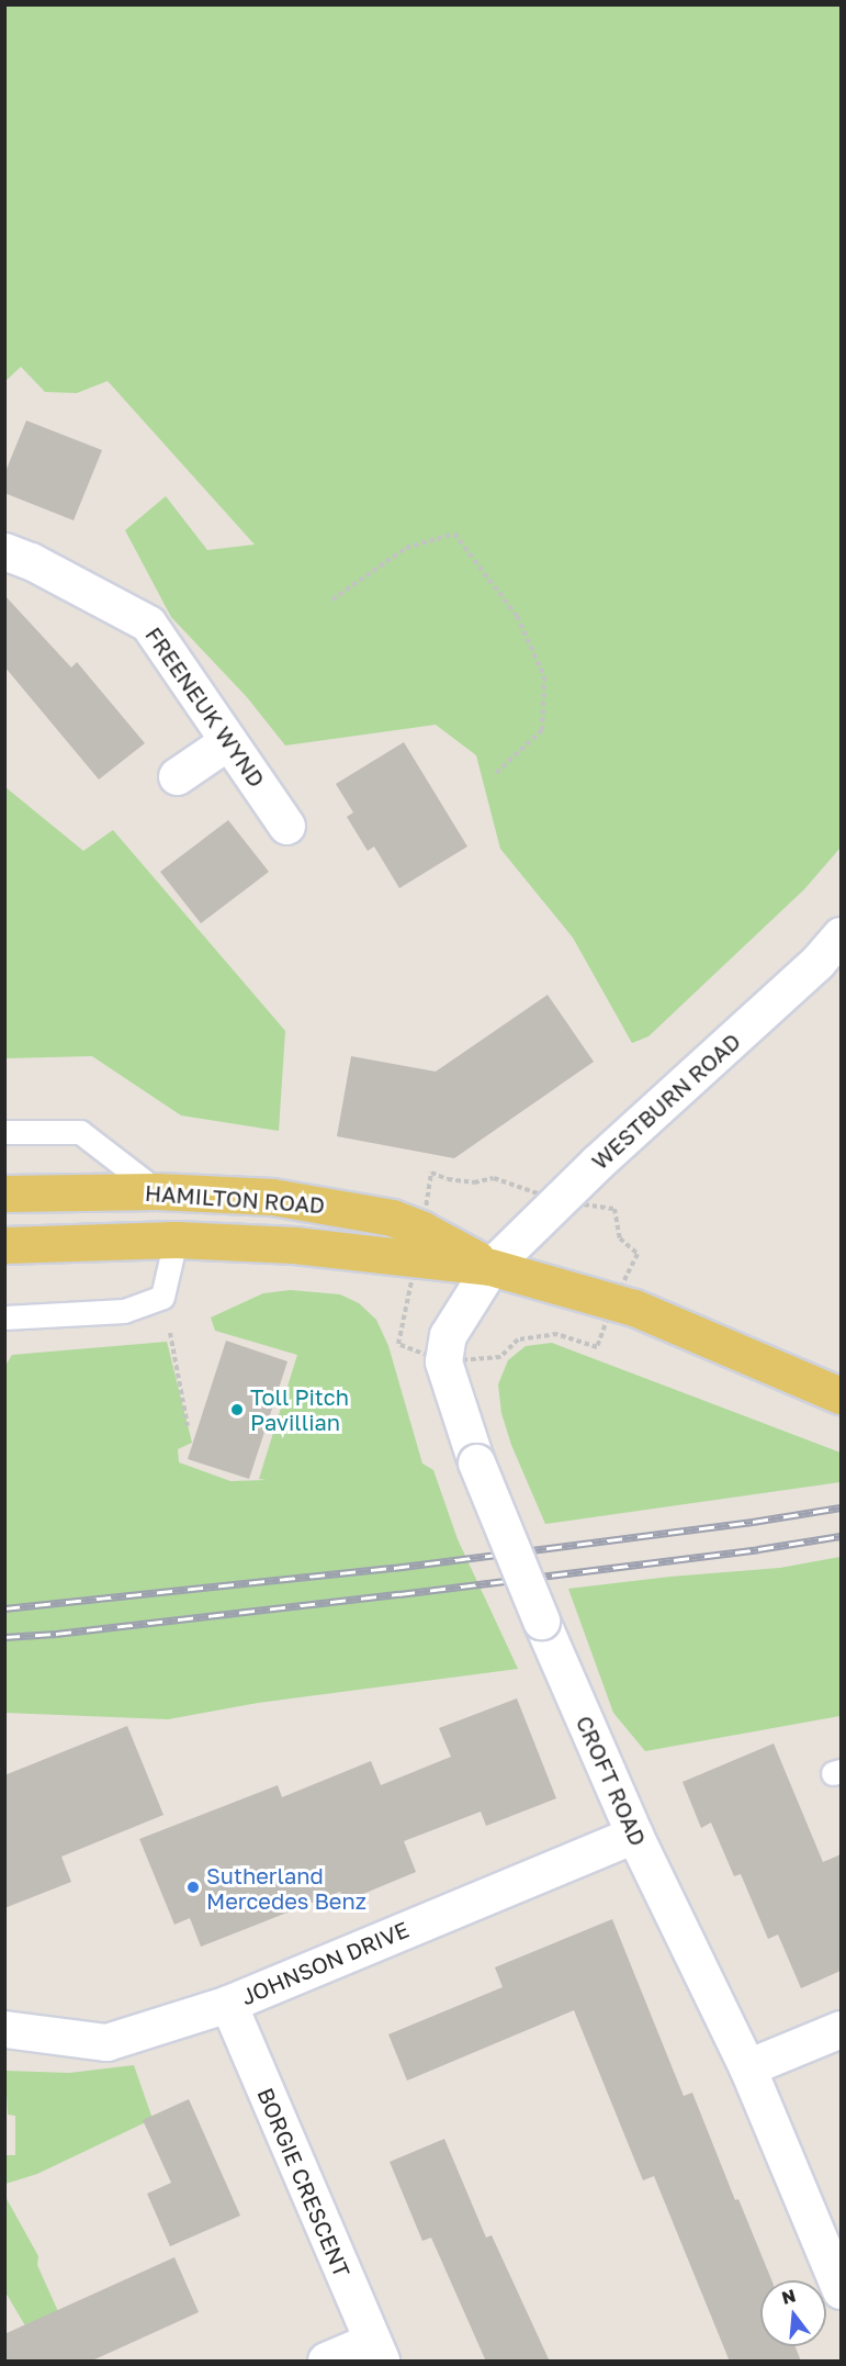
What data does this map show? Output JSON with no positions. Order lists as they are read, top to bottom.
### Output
{
  "streets": {
    "main road": ["HAMILTON ROAD"],
    "street": [
      "FREENEUK WYND",
      "WESTBURN ROAD",
      "CROFT ROAD",
      "JOHNSON DRIVE",
      "BORGIE CRESCENT"
    ]
  },
  "crossings": [
    ["WESTBURN ROAD", "HAMILTON ROAD"],
    ["WESTBURN ROAD", "CROFT ROAD"],
    ["HAMILTON ROAD", "CROFT ROAD"],
    ["CROFT ROAD", "JOHNSON DRIVE"],
    ["JOHNSON DRIVE", "BORGIE CRESCENT"]
  ],
  "places": ["Toll Pitch Pavillian", "Sutherland Mercedes Benz"],
  "north": "top"
}
